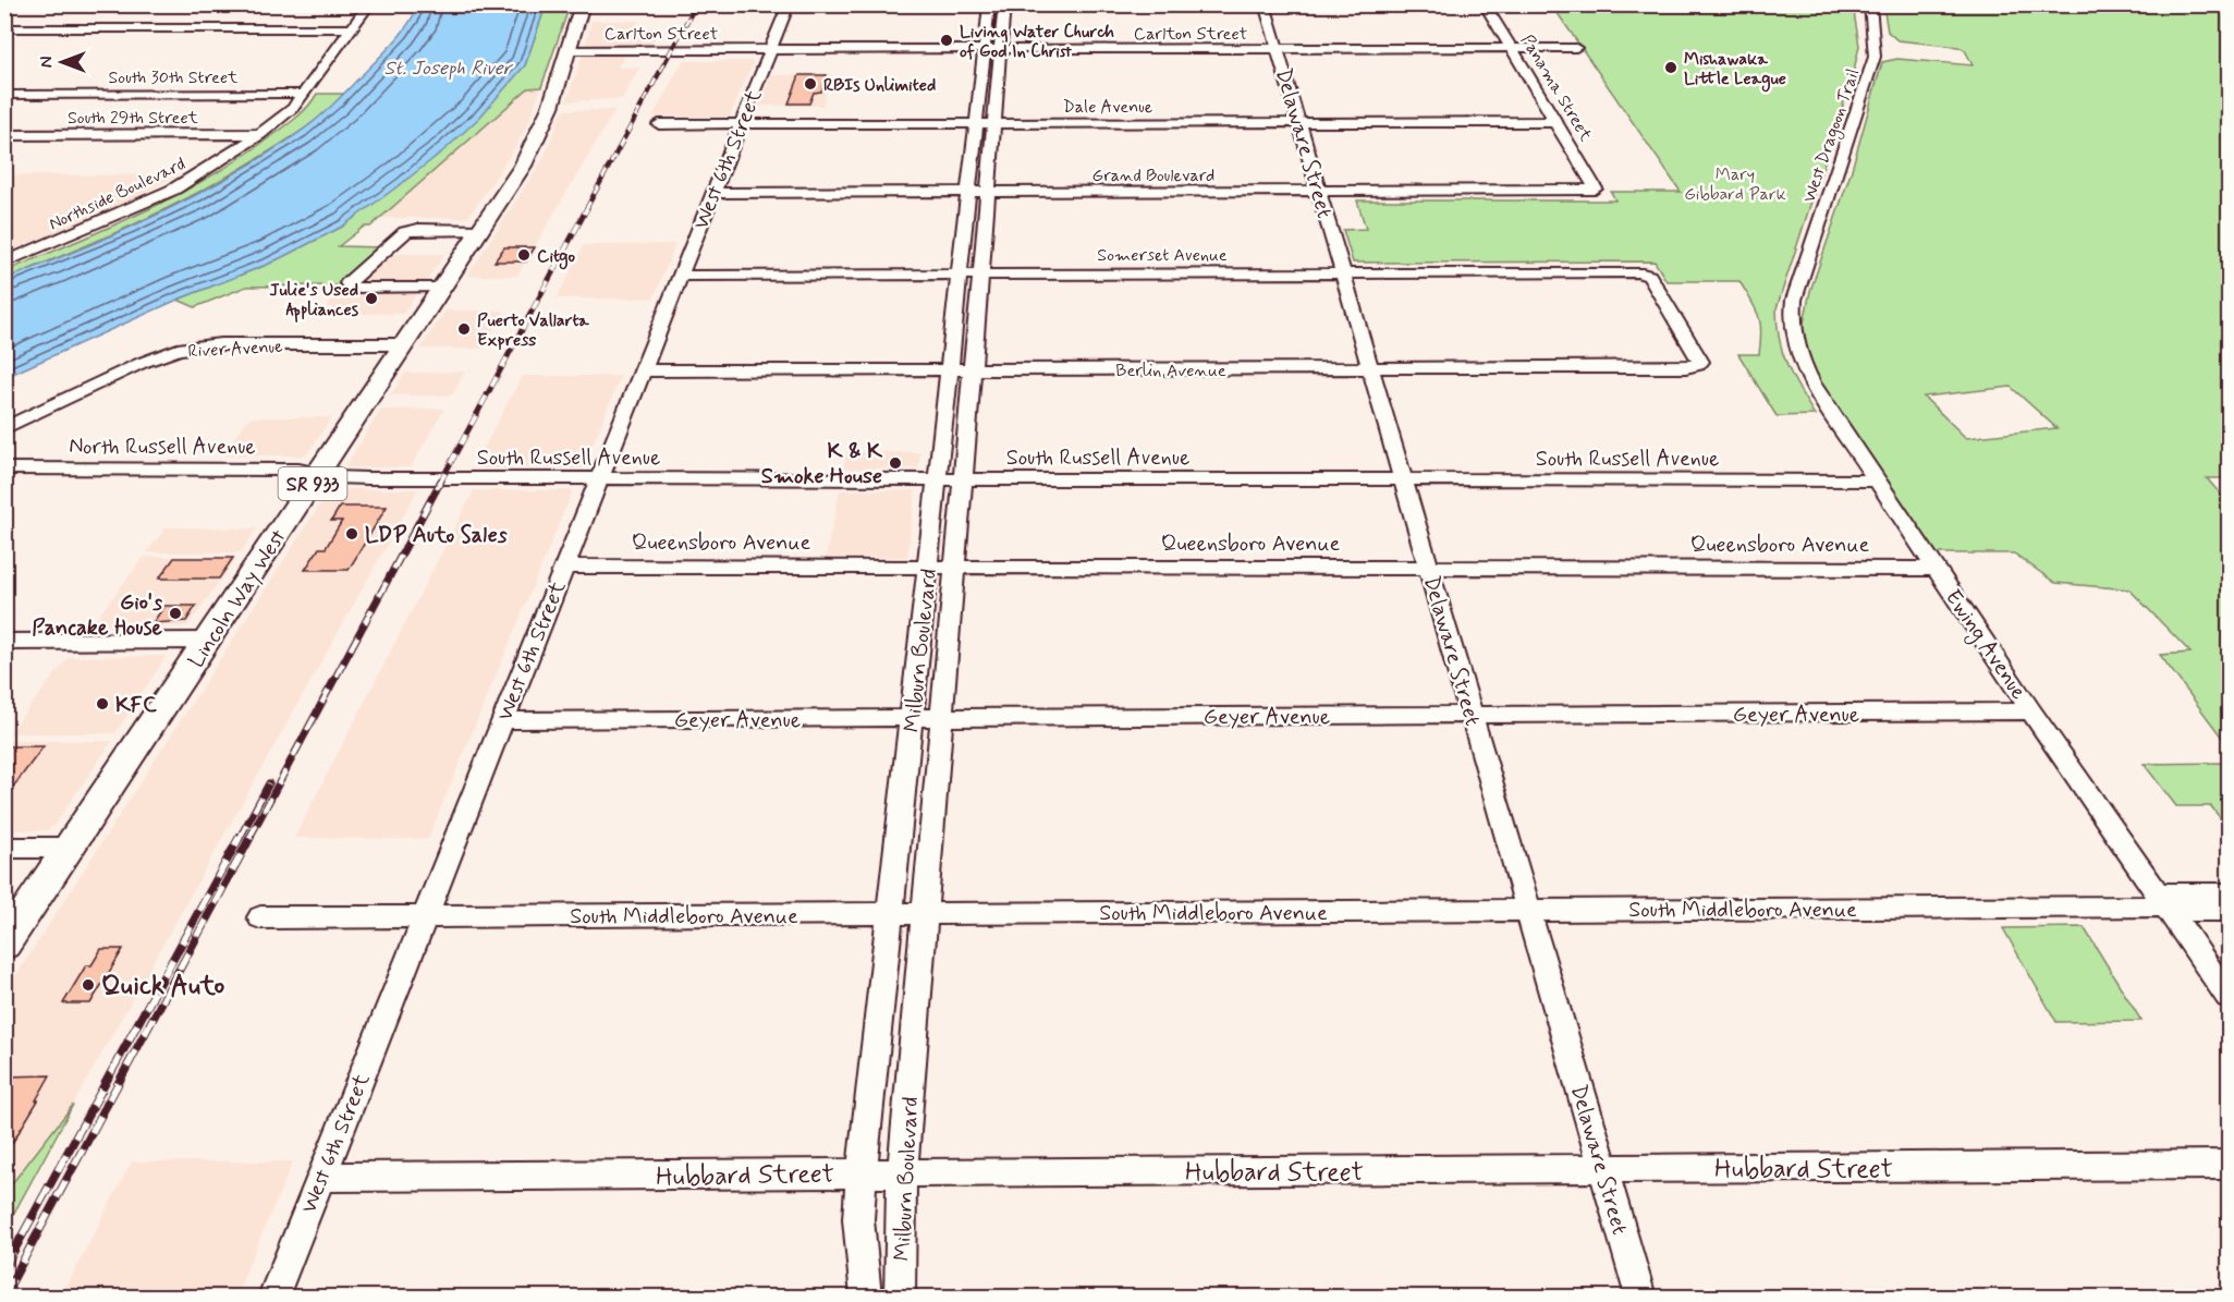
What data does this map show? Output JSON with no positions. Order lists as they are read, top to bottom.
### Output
{
  "streets": {
    "main road": ["SR 933", "Lincoln Way West"],
    "street": [
      "Carlton Street",
      "South 30th Street",
      "Panama Street",
      "Dale Avenue",
      "South 29th Street",
      "West Dragoon Trail",
      "Delaware Street",
      "West 6th Street",
      "Grand Boulevard",
      "Northside Boulevard",
      "Somerset Avenue",
      "River Avenue",
      "Berlin Avenue",
      "North Russell Avenue",
      "South Russell Avenue",
      "Queensboro Avenue",
      "Ewing Avenue",
      "Milburn Boulevard",
      "Geyer Avenue",
      "South Middleboro Avenue",
      "Hubbard Street"
    ]
  },
  "crossings": [
    ["Carlton Street", "Panama Street"],
    ["Carlton Street", "Delaware Street"],
    ["Carlton Street", "West 6th Street"],
    ["Carlton Street", "Lincoln Way West"],
    ["Carlton Street", "Milburn Boulevard"],
    ["South 30th Street", "Northside Boulevard"],
    ["Panama Street", "Dale Avenue"],
    ["Panama Street", "Grand Boulevard"],
    ["Dale Avenue", "Delaware Street"],
    ["Dale Avenue", "West 6th Street"],
    ["Dale Avenue", "Milburn Boulevard"],
    ["South 29th Street", "Northside Boulevard"],
    ["West Dragoon Trail", "Ewing Avenue"],
    ["Delaware Street", "Grand Boulevard"],
    ["Delaware Street", "Somerset Avenue"],
    ["Delaware Street", "Berlin Avenue"],
    ["Delaware Street", "South Russell Avenue"],
    ["Delaware Street", "Queensboro Avenue"],
    ["Delaware Street", "Geyer Avenue"],
    ["Delaware Street", "South Middleboro Avenue"],
    ["Delaware Street", "Hubbard Street"],
    ["West 6th Street", "Grand Boulevard"],
    ["West 6th Street", "Somerset Avenue"],
    ["West 6th Street", "Berlin Avenue"],
    ["West 6th Street", "South Russell Avenue"],
    ["West 6th Street", "Queensboro Avenue"],
    ["West 6th Street", "Geyer Avenue"],
    ["West 6th Street", "South Middleboro Avenue"],
    ["West 6th Street", "Hubbard Street"],
    ["Grand Boulevard", "Milburn Boulevard"],
    ["Somerset Avenue", "Berlin Avenue"],
    ["Somerset Avenue", "Milburn Boulevard"],
    ["River Avenue", "Lincoln Way West"],
    ["Berlin Avenue", "Milburn Boulevard"],
    ["North Russell Avenue", "South Russell Avenue"],
    ["North Russell Avenue", "Lincoln Way West"],
    ["South Russell Avenue", "Lincoln Way West"],
    ["South Russell Avenue", "Ewing Avenue"],
    ["South Russell Avenue", "Milburn Boulevard"],
    ["Queensboro Avenue", "Ewing Avenue"],
    ["Queensboro Avenue", "Milburn Boulevard"],
    ["Ewing Avenue", "Geyer Avenue"],
    ["Ewing Avenue", "South Middleboro Avenue"],
    ["Milburn Boulevard", "Geyer Avenue"],
    ["Milburn Boulevard", "South Middleboro Avenue"],
    ["Milburn Boulevard", "Hubbard Street"]
  ],
  "water": ["St. Joseph River"],
  "parks": ["Mary Gibbard Park"],
  "places": [
    "Living Water Church of God In Christ",
    "Mishawaka Little League",
    "RBIs Unlimited",
    "Citgo",
    "Julie's Used Appliances",
    "Puerto Vallarta Express",
    "K & K Smoke House",
    "LDP Auto Sales",
    "Gio's Pancake House",
    "KFC",
    "Quick Auto"
  ],
  "north": "left"
}
